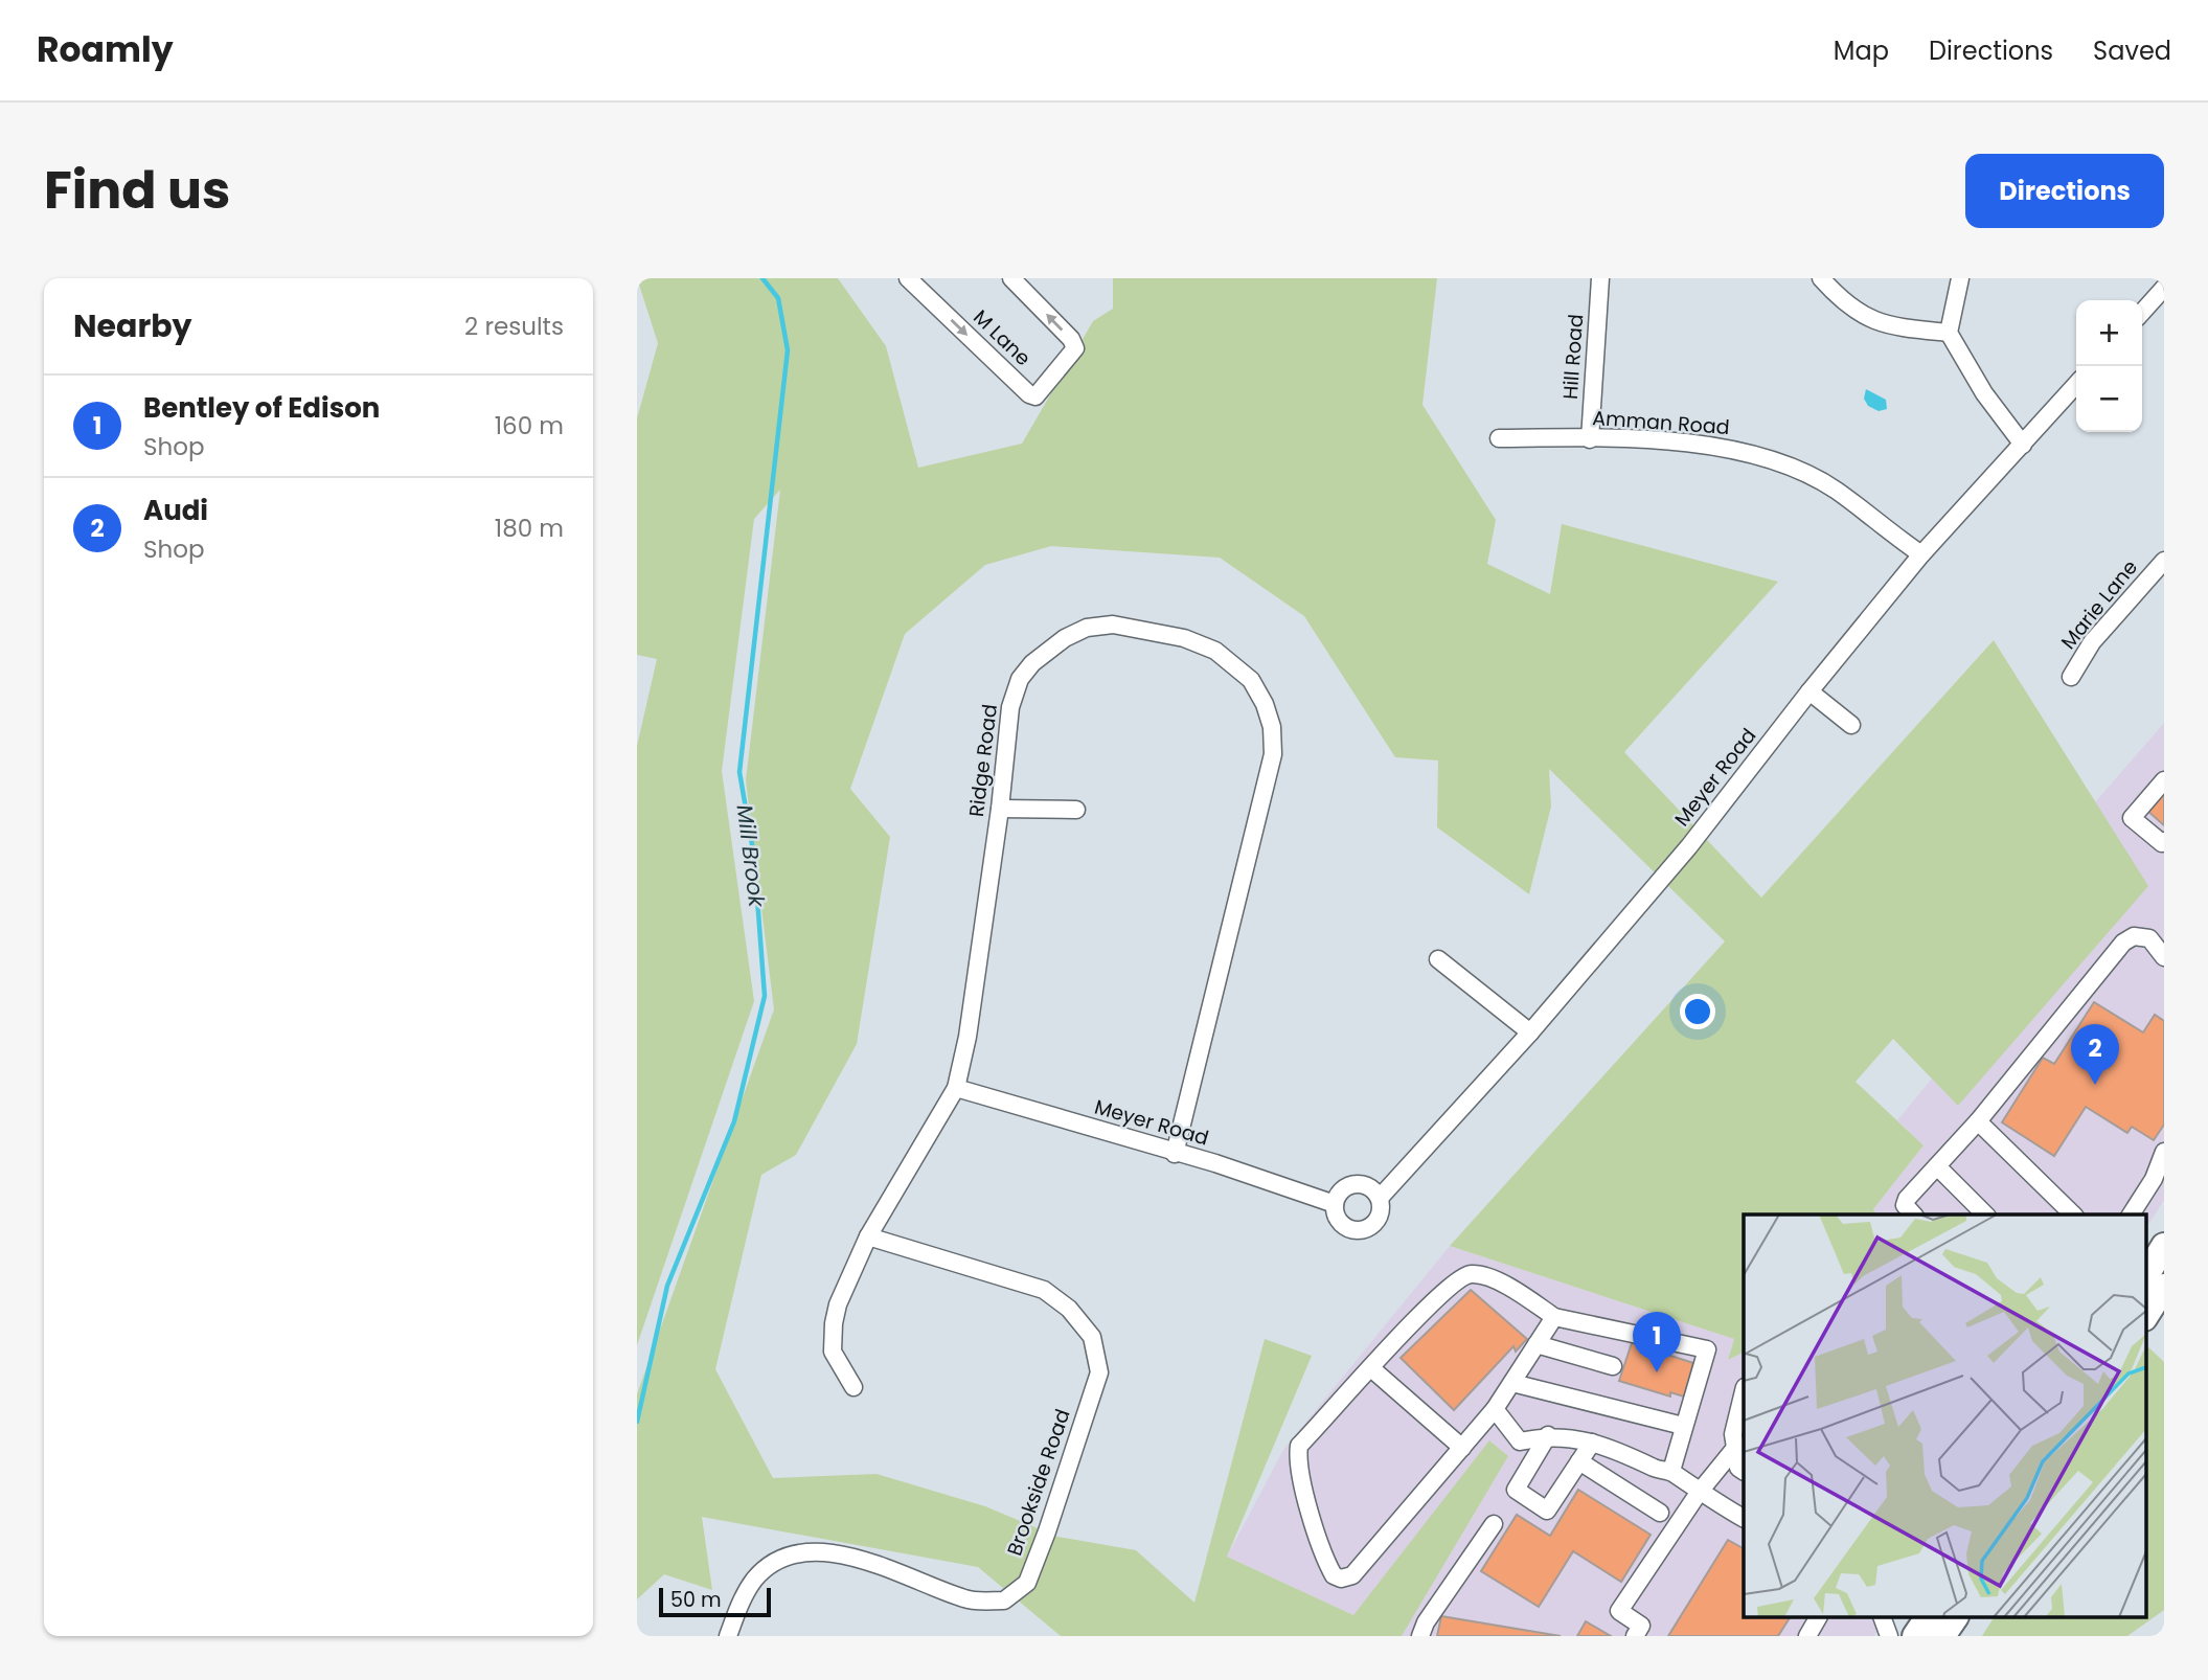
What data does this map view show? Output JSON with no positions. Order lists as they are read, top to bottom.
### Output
{
  "streets": {
    "street": [
      "M Lane",
      "Hill Road",
      "Amman Road",
      "Marie Lane",
      "Ridge Road",
      "Meyer Road",
      "Brookside Road"
    ]
  },
  "crossings": [
    ["Hill Road", "Amman Road"],
    ["Amman Road", "Meyer Road"],
    ["Ridge Road", "Meyer Road"],
    ["Ridge Road", "Brookside Road"]
  ],
  "water": ["Mill Brook"],
  "scale_bar": "50 m",
  "page": {
    "header": "Roamly",
    "nav": ["Map", "Directions", "Saved"],
    "title": "Find us",
    "buttons": "Directions",
    "heading": ["Nearby", "2 results"],
    "map_buttons": ["+", "−"],
    "list": [
      {
        "mark": "1",
        "name": "Bentley of Edison",
        "note": "Shop",
        "value": "160 m"
      },
      {
        "mark": "2",
        "name": "Audi",
        "note": "Shop",
        "value": "180 m"
      }
    ],
    "pins": ["2", "1"],
    "scale": "50 m"
  }
}
